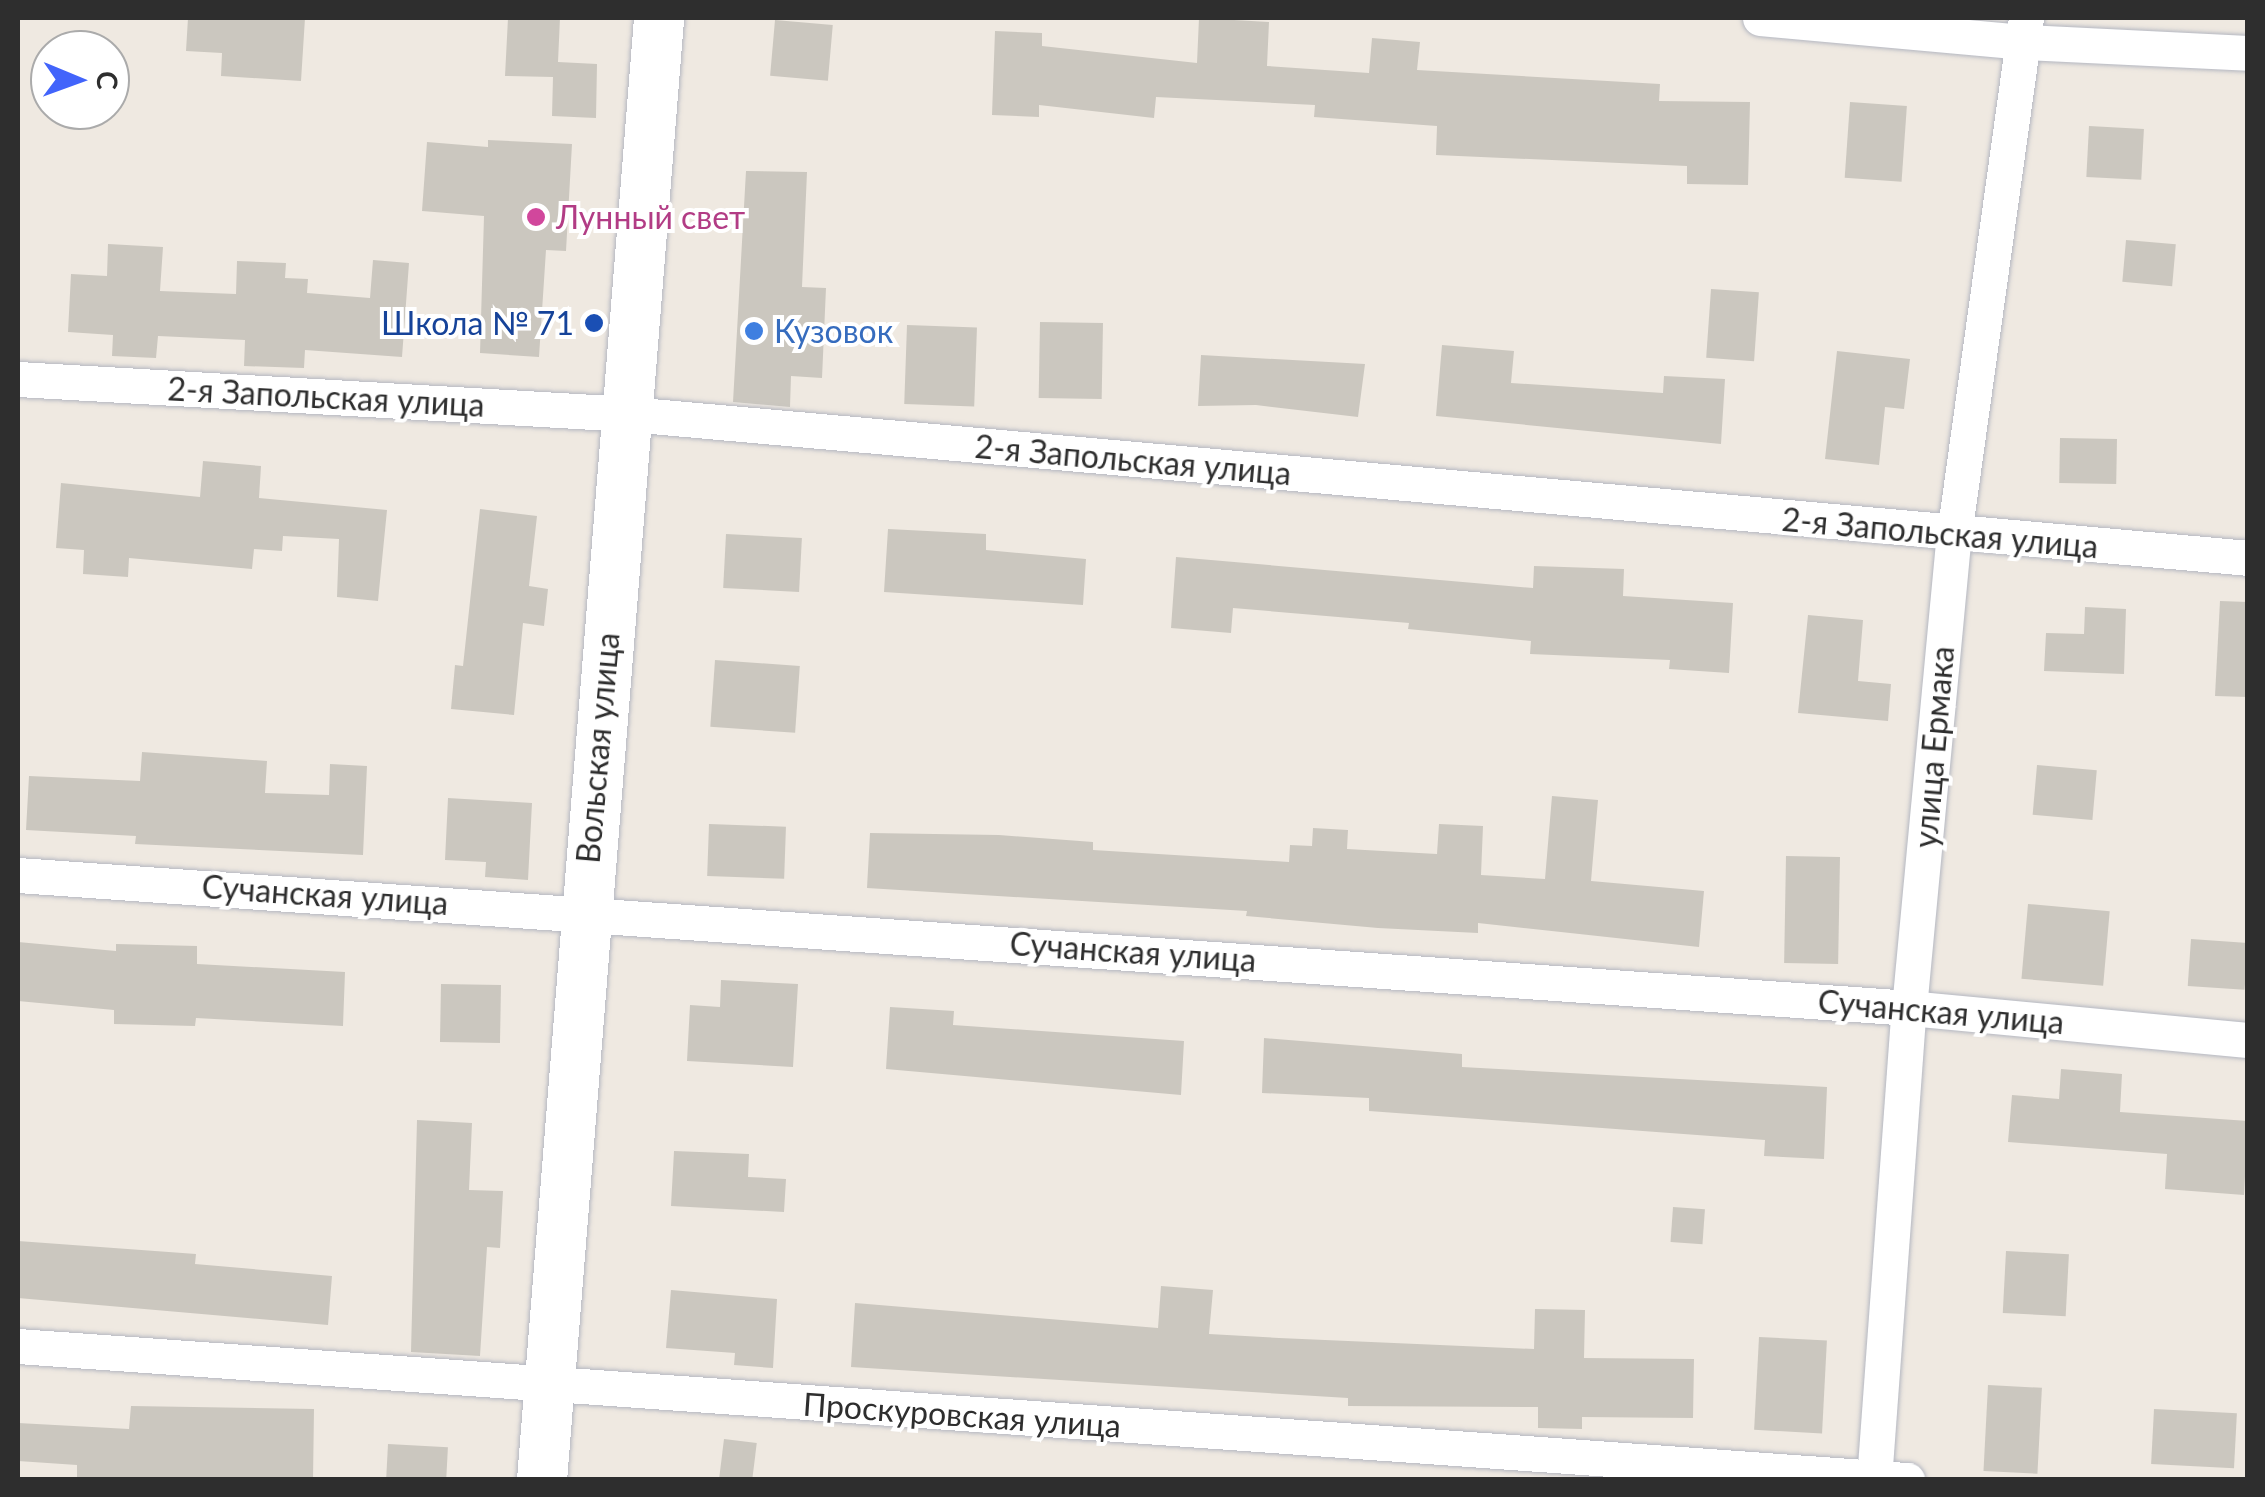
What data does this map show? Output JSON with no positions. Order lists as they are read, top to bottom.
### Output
{
  "streets": {
    "street": [
      "2-я Запольская улица",
      "улица Ермака",
      "Вольская улица",
      "Сучанская улица",
      "Проскуровская улица"
    ]
  },
  "crossings": [
    ["2-я Запольская улица", "улица Ермака"],
    ["2-я Запольская улица", "Вольская улица"],
    ["улица Ермака", "Сучанская улица"],
    ["улица Ермака", "Проскуровская улица"],
    ["Вольская улица", "Сучанская улица"],
    ["Вольская улица", "Проскуровская улица"]
  ],
  "places": ["Лунный свет", "Школа № 71", "Кузовок"],
  "north": "right"
}
